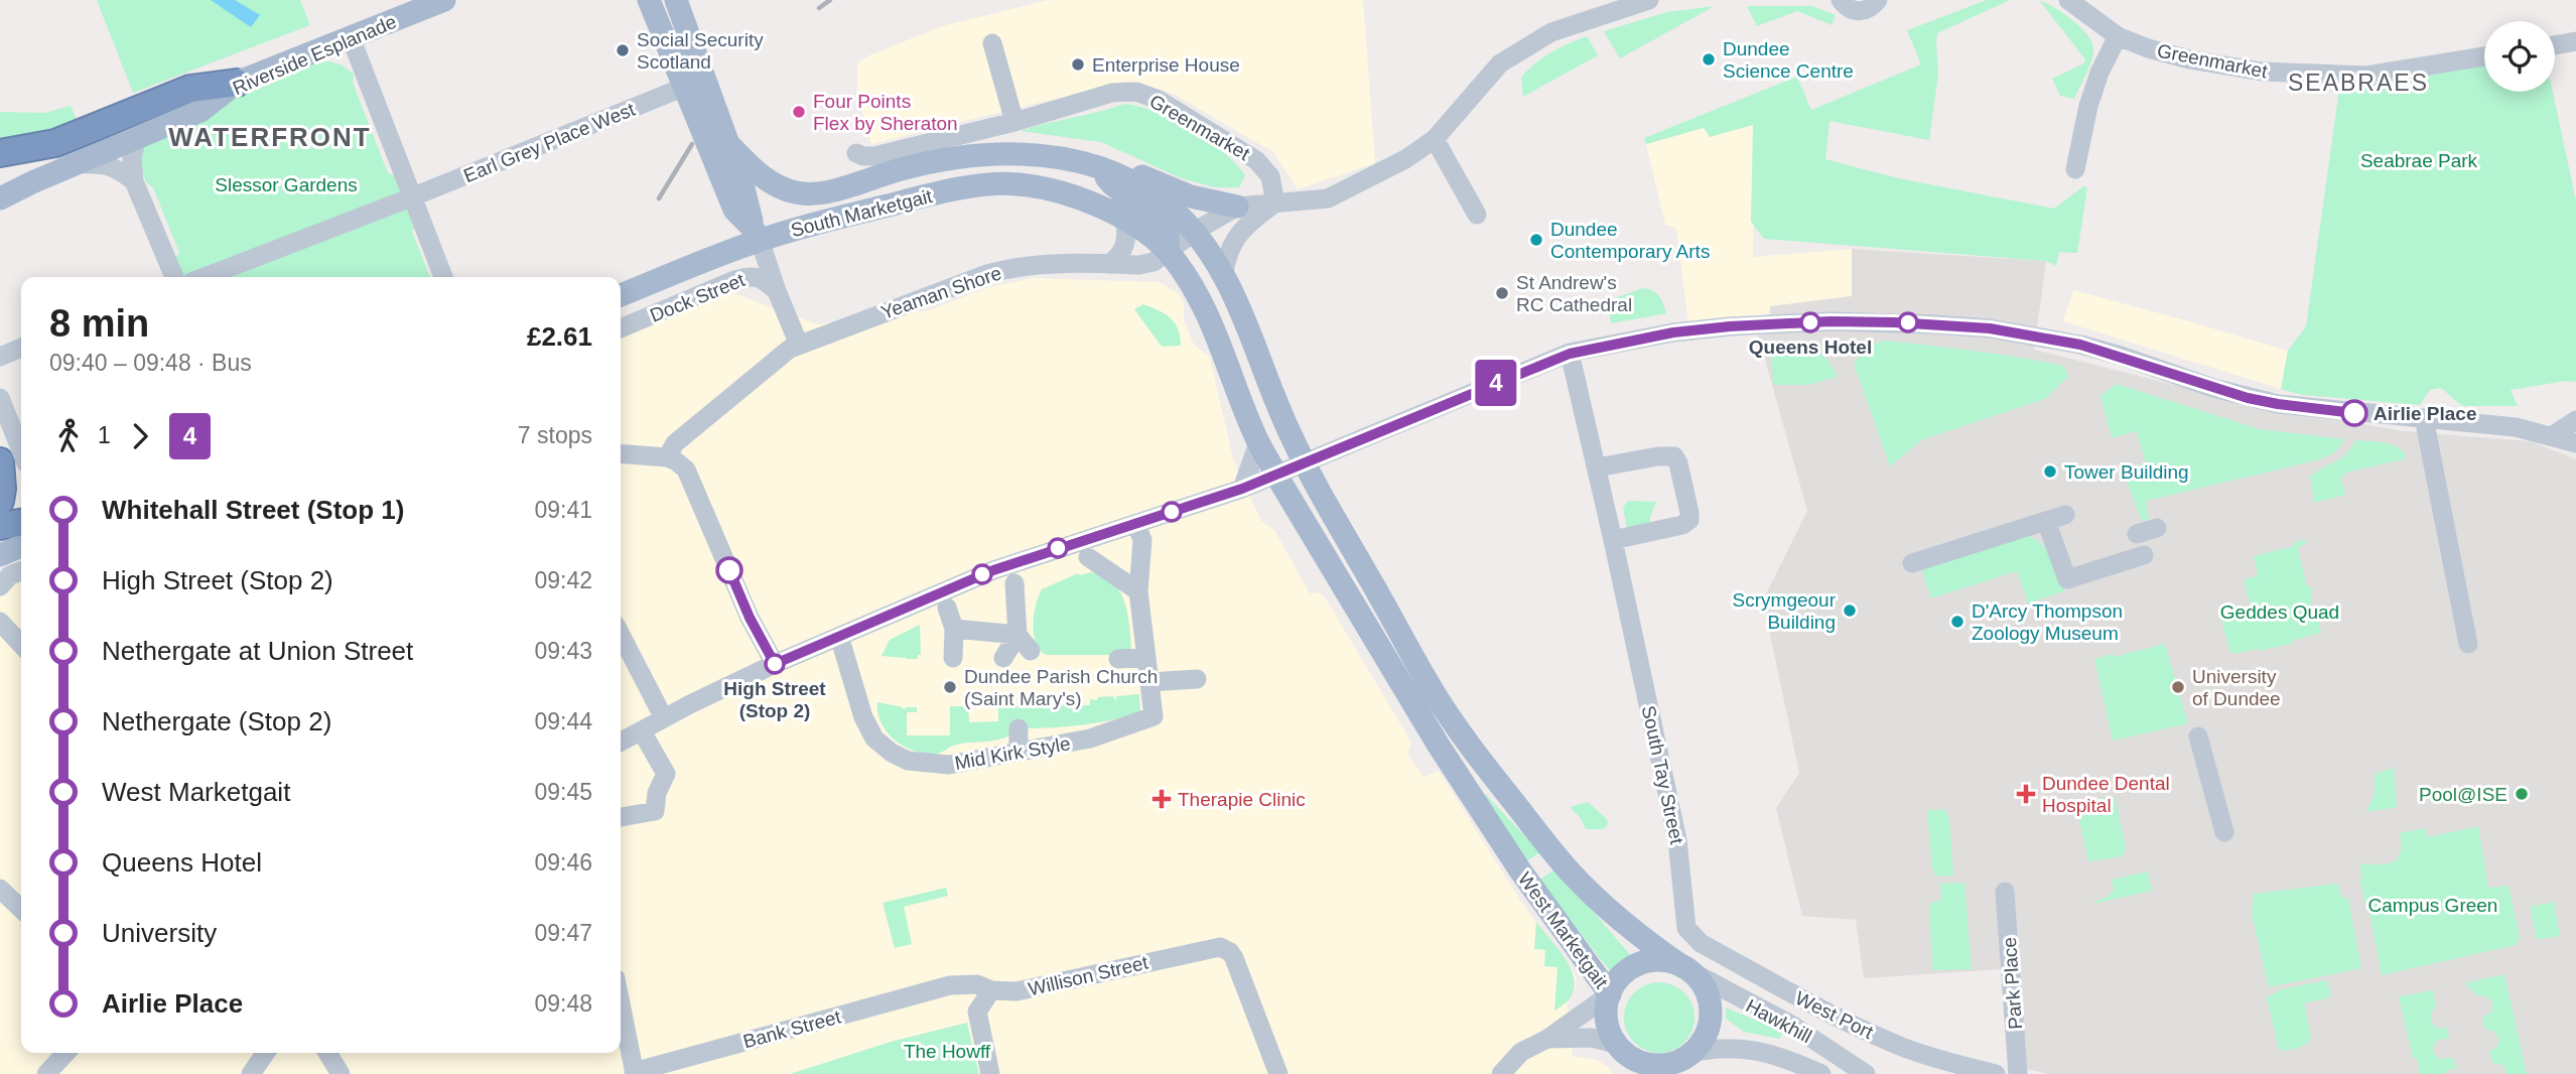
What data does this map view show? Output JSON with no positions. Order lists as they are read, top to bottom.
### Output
{
  "streets": {
    "main road": ["Riverside Esplanade", "South Marketgait", "West Marketgait"],
    "street": [
      "Greenmarket",
      "Earl Grey Place West",
      "Yeaman Shore",
      "Dock Street",
      "Mid Kirk Style",
      "South Tay Street",
      "Willison Street",
      "Park Place",
      "West Port",
      "Hawkhill",
      "Bank Street"
    ]
  },
  "crossings": [
    ["South Marketgait", "West Marketgait"],
    ["Yeaman Shore", "West Marketgait"],
    ["South Tay Street", "West Port"],
    ["West Marketgait", "Hawkhill"],
    ["Willison Street", "Bank Street"]
  ],
  "districts": ["SEABRAES", "WATERFRONT"],
  "parks": [
    "Seabrae Park",
    "Slessor Gardens",
    "Geddes Quad",
    "Campus Green",
    "The Howff"
  ],
  "places": {
    "other": [
      "Social Security Scotland",
      "Dundee Science Centre",
      "Enterprise House",
      "Four Points Flex by Sheraton",
      "Dundee Contemporary Arts",
      "St Andrew's RC Cathedral",
      "Queens Hotel",
      "Airlie Place",
      "Tower Building",
      "Scrymgeour Building",
      "D'Arcy Thompson Zoology Museum",
      "High Street (Stop 2)",
      "Dundee Parish Church (Saint Mary's)",
      "University of Dundee",
      "Pool@ISE"
    ],
    "health": ["Dundee Dental Hospital", "Therapie Clinic"]
  },
  "lines": ["bus line 4"],
  "page": {
    "on_map": "4",
    "heading": ["8 min", "09:40 – 09:48 · Bus", "£2.61"],
    "legs": ["1", "4", "7 stops"],
    "list": [
      {
        "name": "Whitehall Street (Stop 1)",
        "value": "09:41"
      },
      {
        "name": "High Street (Stop 2)",
        "value": "09:42"
      },
      {
        "name": "Nethergate at Union Street",
        "value": "09:43"
      },
      {
        "name": "Nethergate (Stop 2)",
        "value": "09:44"
      },
      {
        "name": "West Marketgait",
        "value": "09:45"
      },
      {
        "name": "Queens Hotel",
        "value": "09:46"
      },
      {
        "name": "University",
        "value": "09:47"
      },
      {
        "name": "Airlie Place",
        "value": "09:48"
      }
    ]
  }
}
